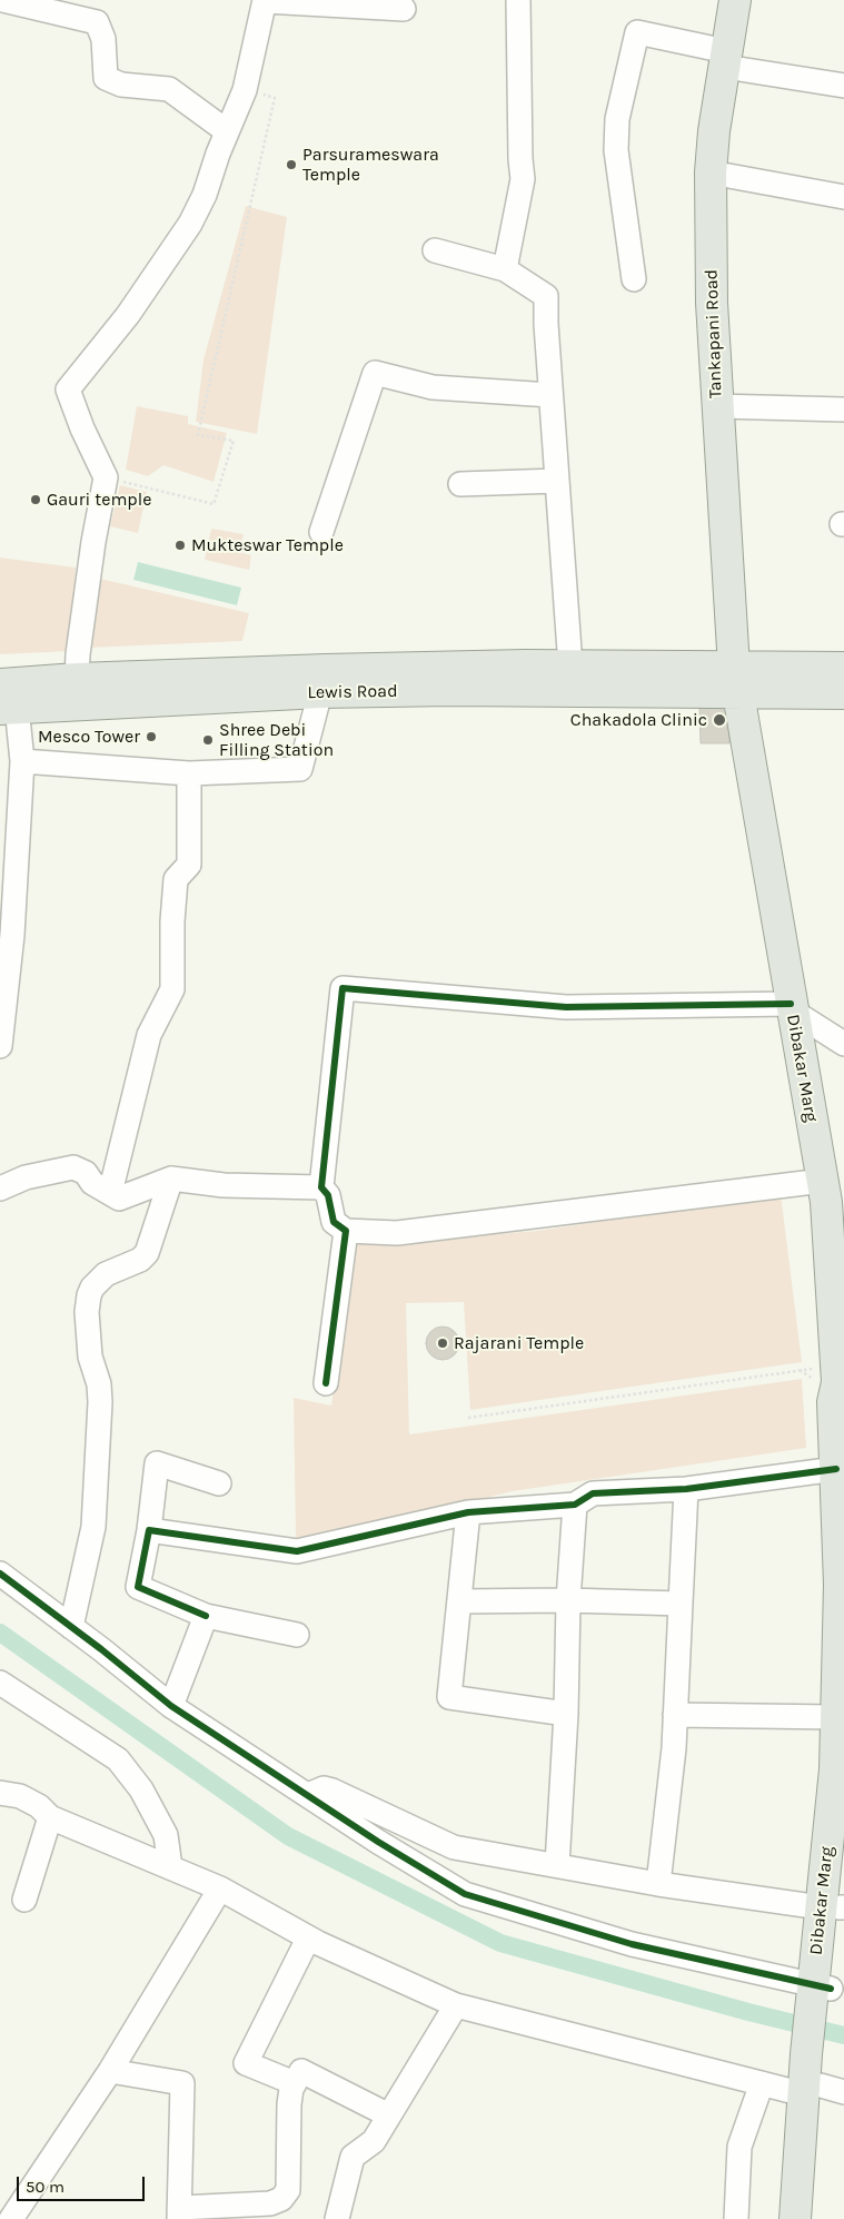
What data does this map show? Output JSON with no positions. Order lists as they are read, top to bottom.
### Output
{
  "streets": {
    "main road": ["Tankapani Road", "Lewis Road", "Dibakar Marg"]
  },
  "crossings": [
    ["Tankapani Road", "Dibakar Marg"]
  ],
  "places": [
    "Parsurameswara Temple",
    "Gauri temple",
    "Mukteswar Temple",
    "Chakadola Clinic",
    "Mesco Tower",
    "Shree Debi Filling Station",
    "Rajarani Temple"
  ],
  "scale_bar": "50 m"
}
